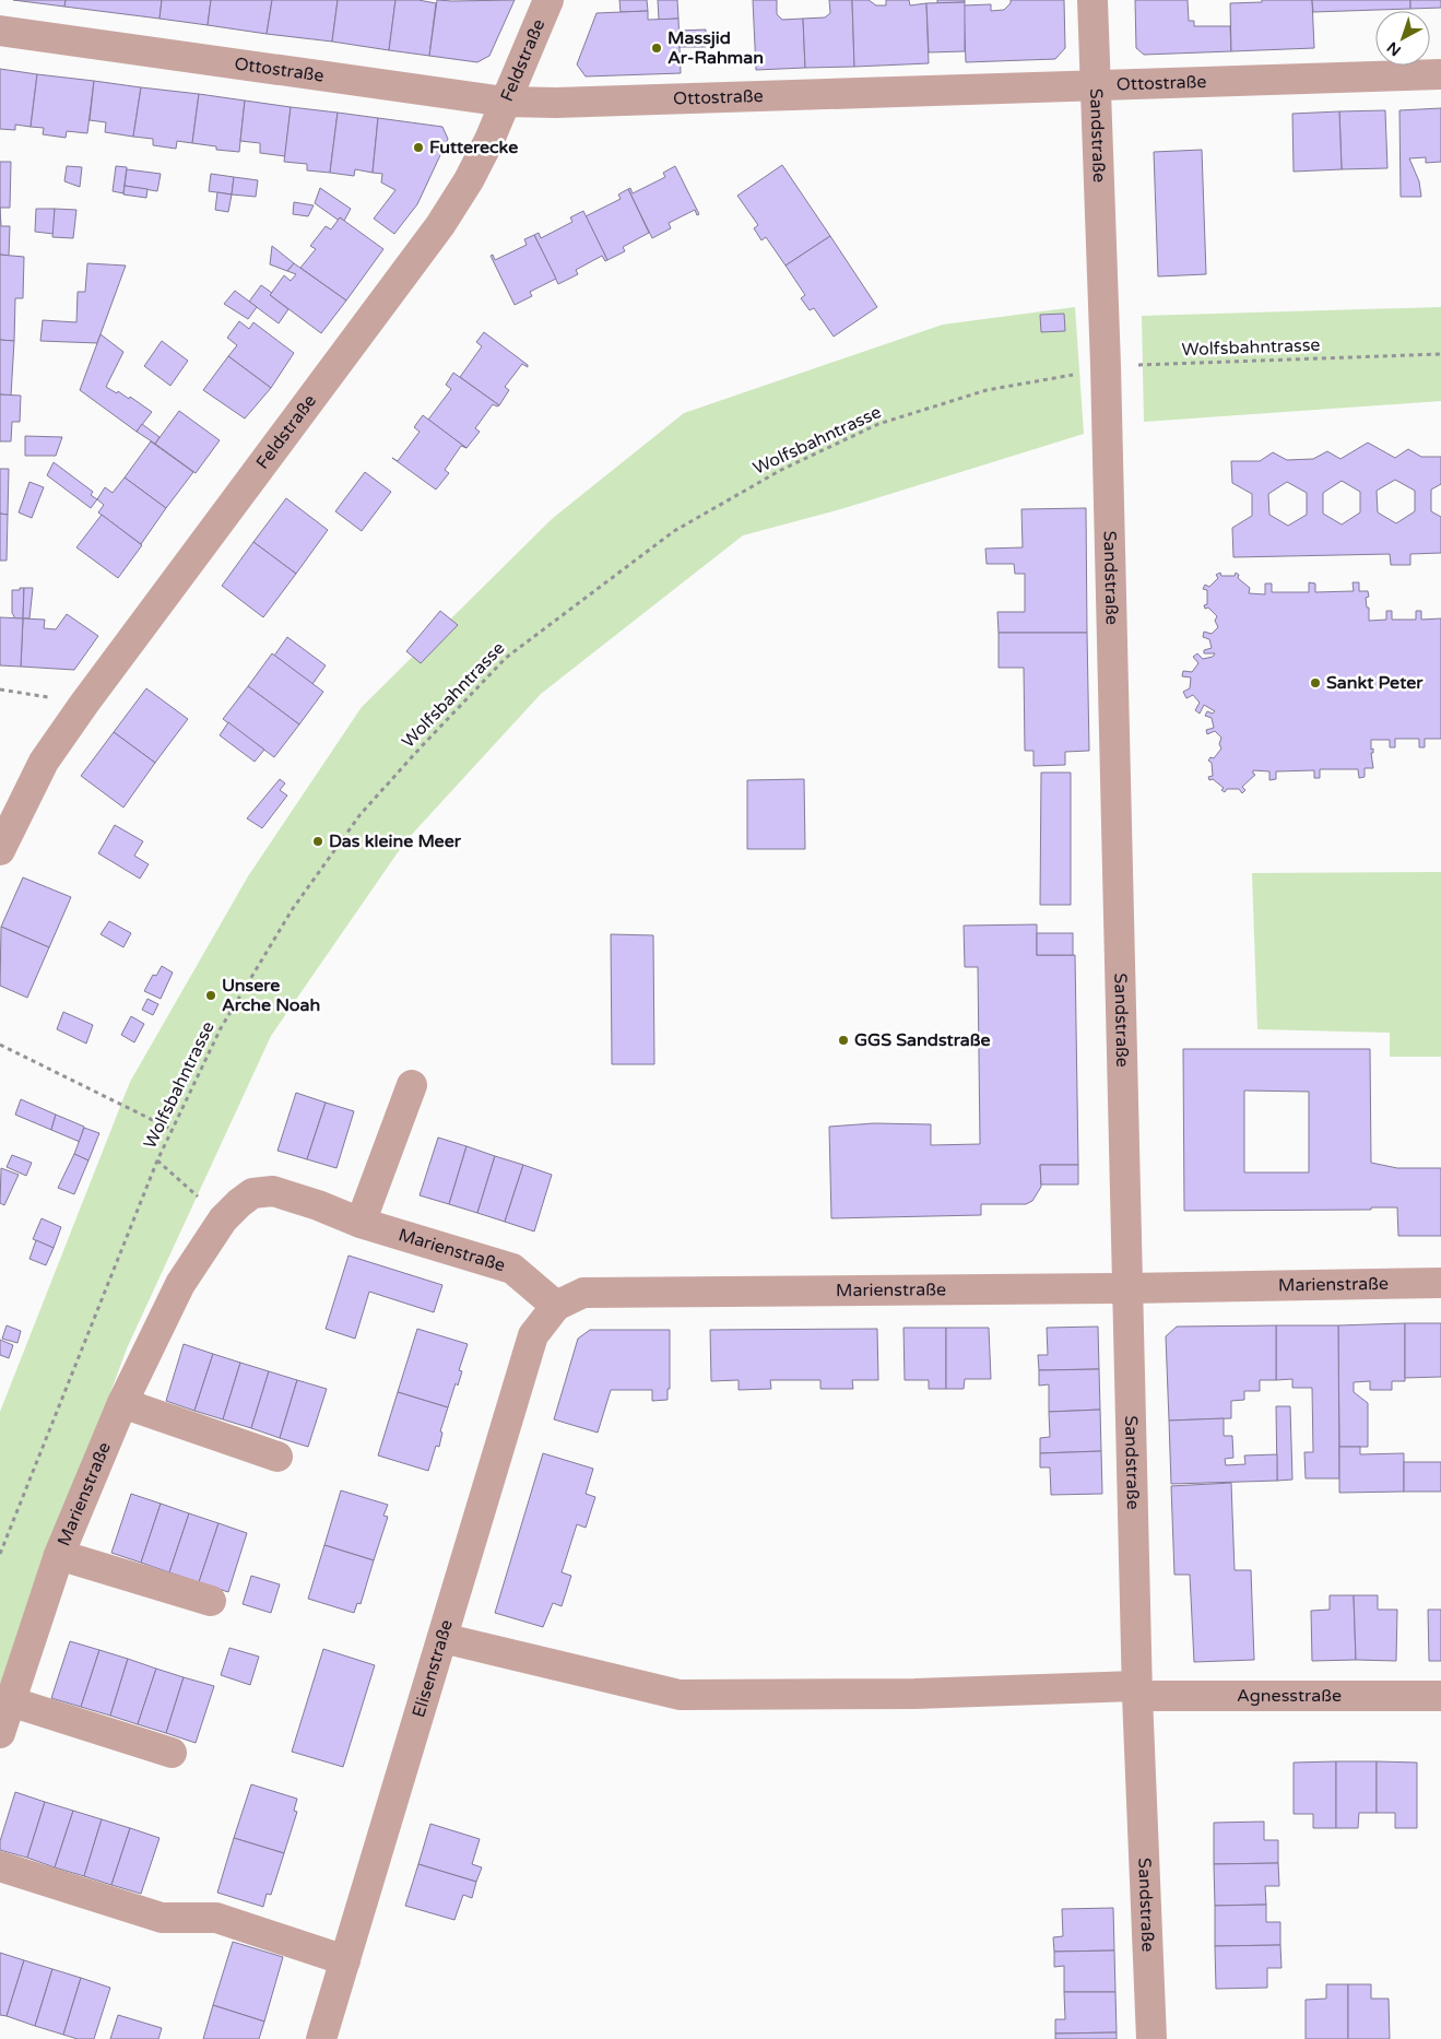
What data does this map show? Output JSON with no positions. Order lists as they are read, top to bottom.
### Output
{
  "streets": {
    "street": [
      "Feldstraße",
      "Ottostraße",
      "Sandstraße",
      "Marienstraße",
      "Elisenstraße",
      "Agnesstraße"
    ],
    "path": ["Wolfsbahntrasse"]
  },
  "crossings": [
    ["Feldstraße", "Ottostraße"],
    ["Ottostraße", "Sandstraße"],
    ["Sandstraße", "Wolfsbahntrasse"],
    ["Sandstraße", "Marienstraße"],
    ["Sandstraße", "Agnesstraße"],
    ["Marienstraße", "Elisenstraße"],
    ["Elisenstraße", "Agnesstraße"]
  ],
  "places": [
    "Massjid Ar-Rahman",
    "Futterecke",
    "Sankt Peter",
    "Das kleine Meer",
    "Unsere Arche Noah",
    "GGS Sandstraße"
  ],
  "north": "bottom left"
}
